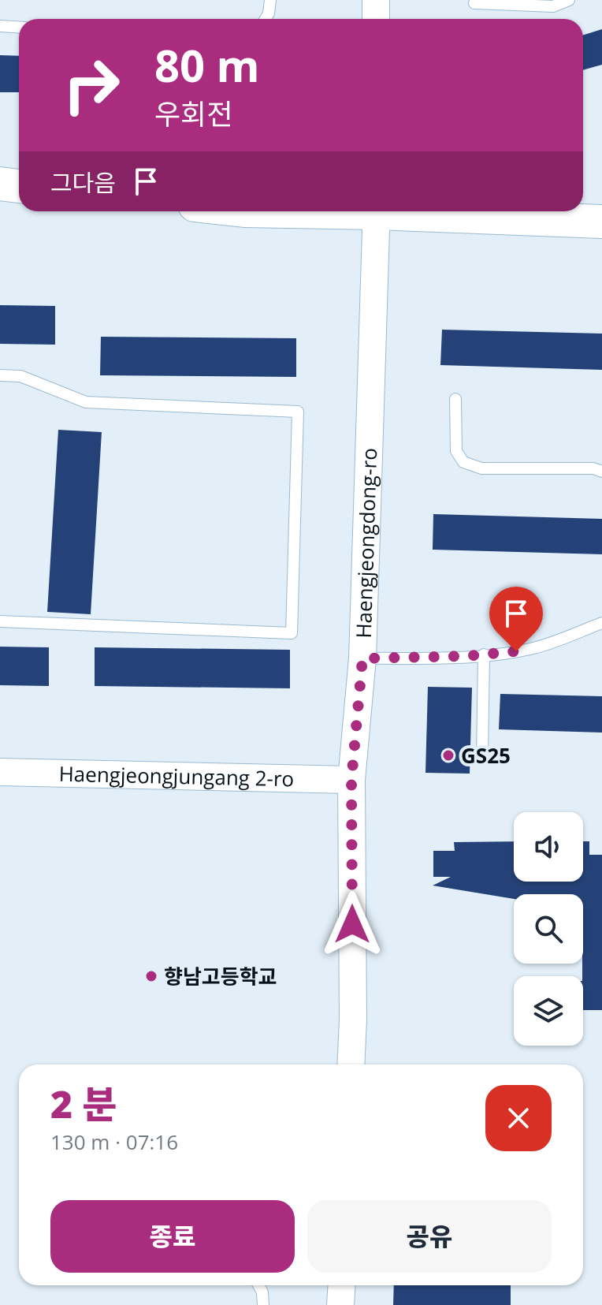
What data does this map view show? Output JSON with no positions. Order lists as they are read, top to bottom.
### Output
{
  "streets": {
    "street": ["Haengjeongdong-ro", "Haengjeongjungang 2-ro"]
  },
  "crossings": [
    ["Haengjeongdong-ro", "Haengjeongjungang 2-ro"]
  ],
  "places": ["GS25", "향남고등학교"],
  "page": {
    "turn": ["80 m", "우회전"],
    "then": "그다음",
    "heading": ["2 분", "130 m · 07:16"],
    "buttons": ["종료", "공유"]
  }
}
